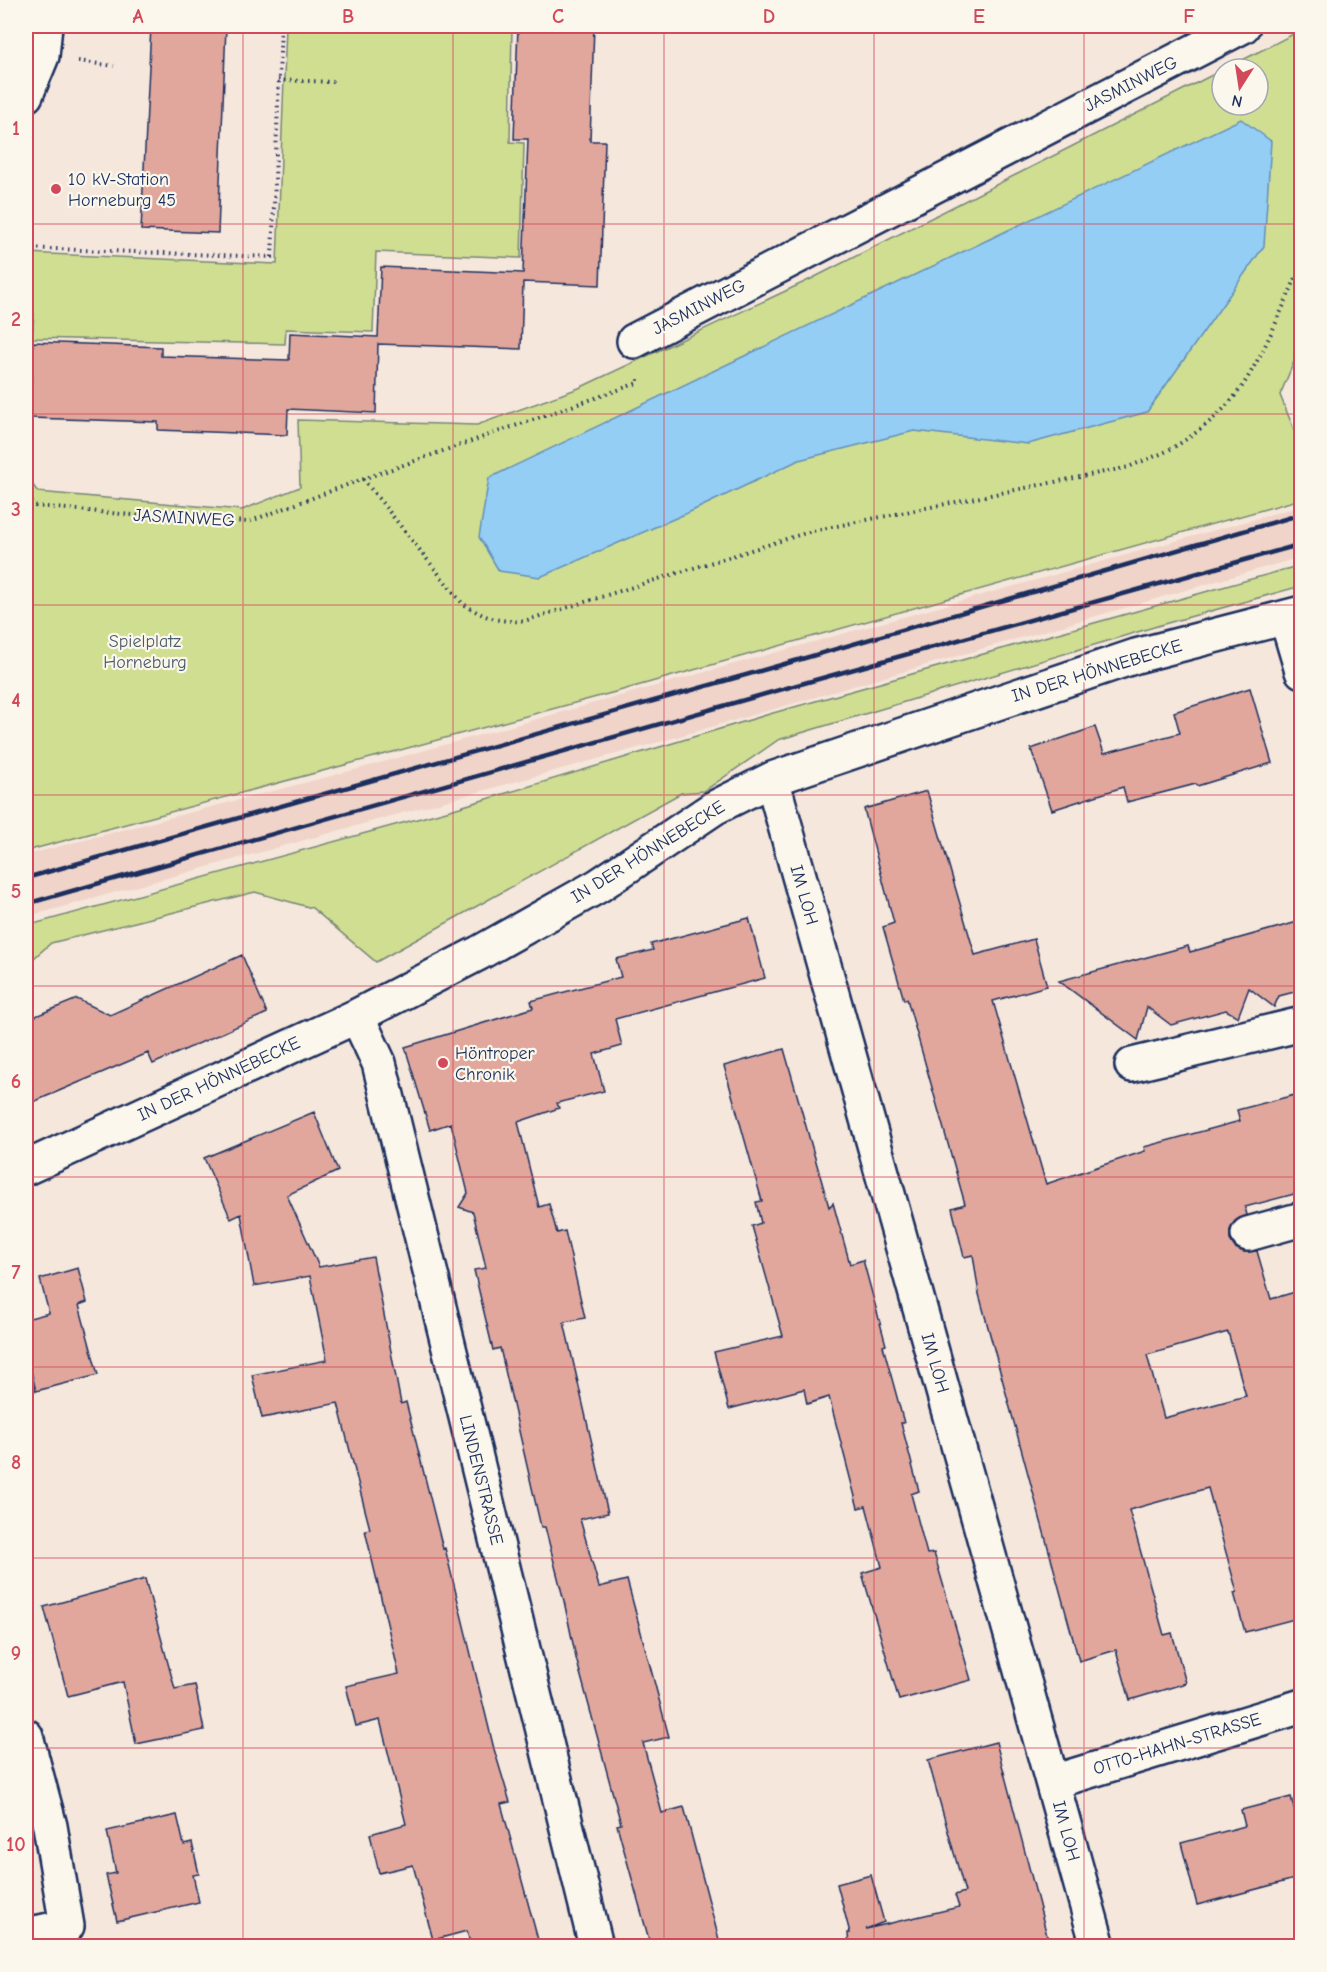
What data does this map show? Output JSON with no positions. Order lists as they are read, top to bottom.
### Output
{
  "streets": {
    "street": [
      "JASMINWEG",
      "IN DER HÖNNEBECKE",
      "IM LOH",
      "LINDENSTRASSE",
      "OTTO-HAHN-STRASSE"
    ]
  },
  "crossings": [
    ["IN DER HÖNNEBECKE", "IM LOH"],
    ["IN DER HÖNNEBECKE", "LINDENSTRASSE"],
    ["IM LOH", "OTTO-HAHN-STRASSE"]
  ],
  "parks": ["Spielplatz Horneburg"],
  "places": ["10 kV-Station Horneburg 45", "Höntroper Chronik"],
  "north": "bottom",
  "grid": {
    "columns": [
      "A",
      "B",
      "C",
      "D",
      "E",
      "F"
    ],
    "rows": [
      "1",
      "2",
      "3",
      "4",
      "5",
      "6",
      "7",
      "8",
      "9",
      "10"
    ]
  }
}
